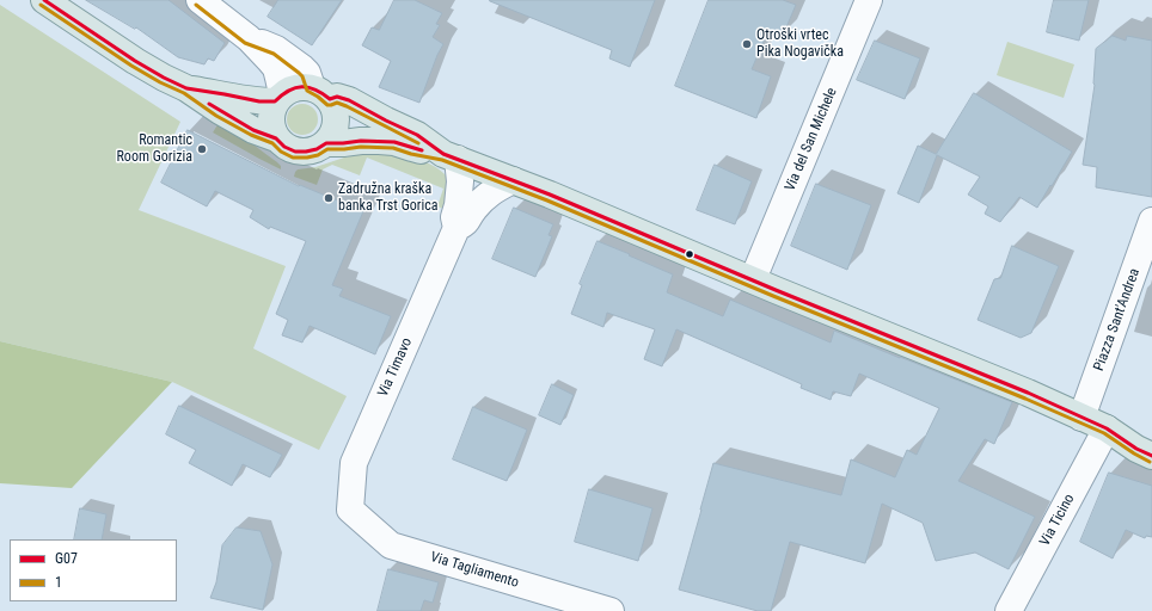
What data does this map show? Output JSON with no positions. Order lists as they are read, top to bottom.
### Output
{
  "streets": {
    "street": [
      "Via del San Michele",
      "Piazza Sant'Andrea",
      "Via Timavo",
      "Via Ticino",
      "Via Tagliamento"
    ]
  },
  "crossings": [
    ["Via Timavo", "Via Tagliamento"]
  ],
  "places": ["Otroški vrtec Pika Nogavička", "Romantic Room Gorizia", "Zadružna kraška banka Trst Gorica"],
  "lines": ["transit line G07", "transit line 1"],
  "legend": ["G07", "1"]
}
